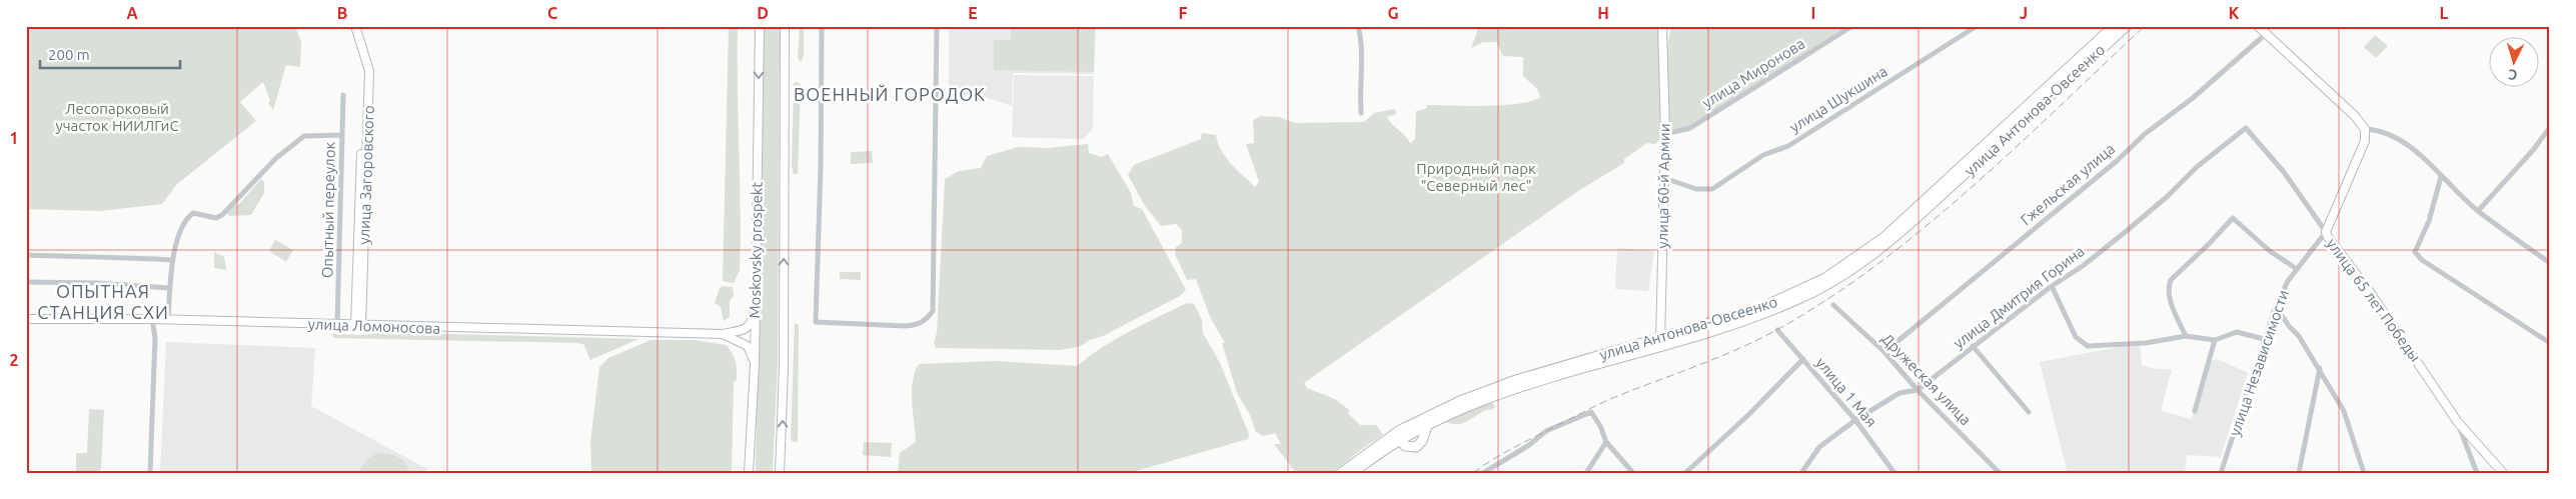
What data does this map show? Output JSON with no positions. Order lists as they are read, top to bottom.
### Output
{
  "streets": {
    "highway": ["улица Антонова-Овсеенко"],
    "main road": [
      "улица Загоровского",
      "улица 60-й Армии",
      "Moskovsky prospekt",
      "улица 65 лет Победы",
      "улица Ломоносова",
      "улица Независимости"
    ],
    "street": [
      "улица Миронова",
      "улица Шукшина",
      "Гжельская улица",
      "Опытный переулок",
      "улица Дмитрия Горина",
      "Дружеская улица",
      "улица 1 Мая"
    ]
  },
  "crossings": [
    ["улица Миронова", "улица 60-й Армии"],
    ["улица Шукшина", "улица 60-й Армии"],
    ["улица Антонова-Овсеенко", "улица 60-й Армии"],
    ["улица Загоровского", "улица Ломоносова"],
    ["Гжельская улица", "Дружеская улица"],
    ["Опытный переулок", "улица Ломоносова"],
    ["Moskovsky prospekt", "улица Ломоносова"],
    ["улица Дмитрия Горина", "улица 65 лет Победы"],
    ["улица Дмитрия Горина", "Дружеская улица"],
    ["улица Дмитрия Горина", "улица 1 Мая"],
    ["улица 65 лет Победы", "улица Независимости"]
  ],
  "districts": ["ВОЕННЫЙ ГОРОДОК", "ОПЫТНАЯ СТАНЦИЯ СХИ"],
  "parks": ["Лесопарковый участок НИИЛГиС", "Природный парк \"Северный лес\""],
  "scale_bar": "200 m",
  "north": "bottom",
  "grid": {
    "columns": [
      "A",
      "B",
      "C",
      "D",
      "E",
      "F",
      "G",
      "H",
      "I",
      "J",
      "K",
      "L"
    ],
    "rows": ["1", "2"]
  }
}
